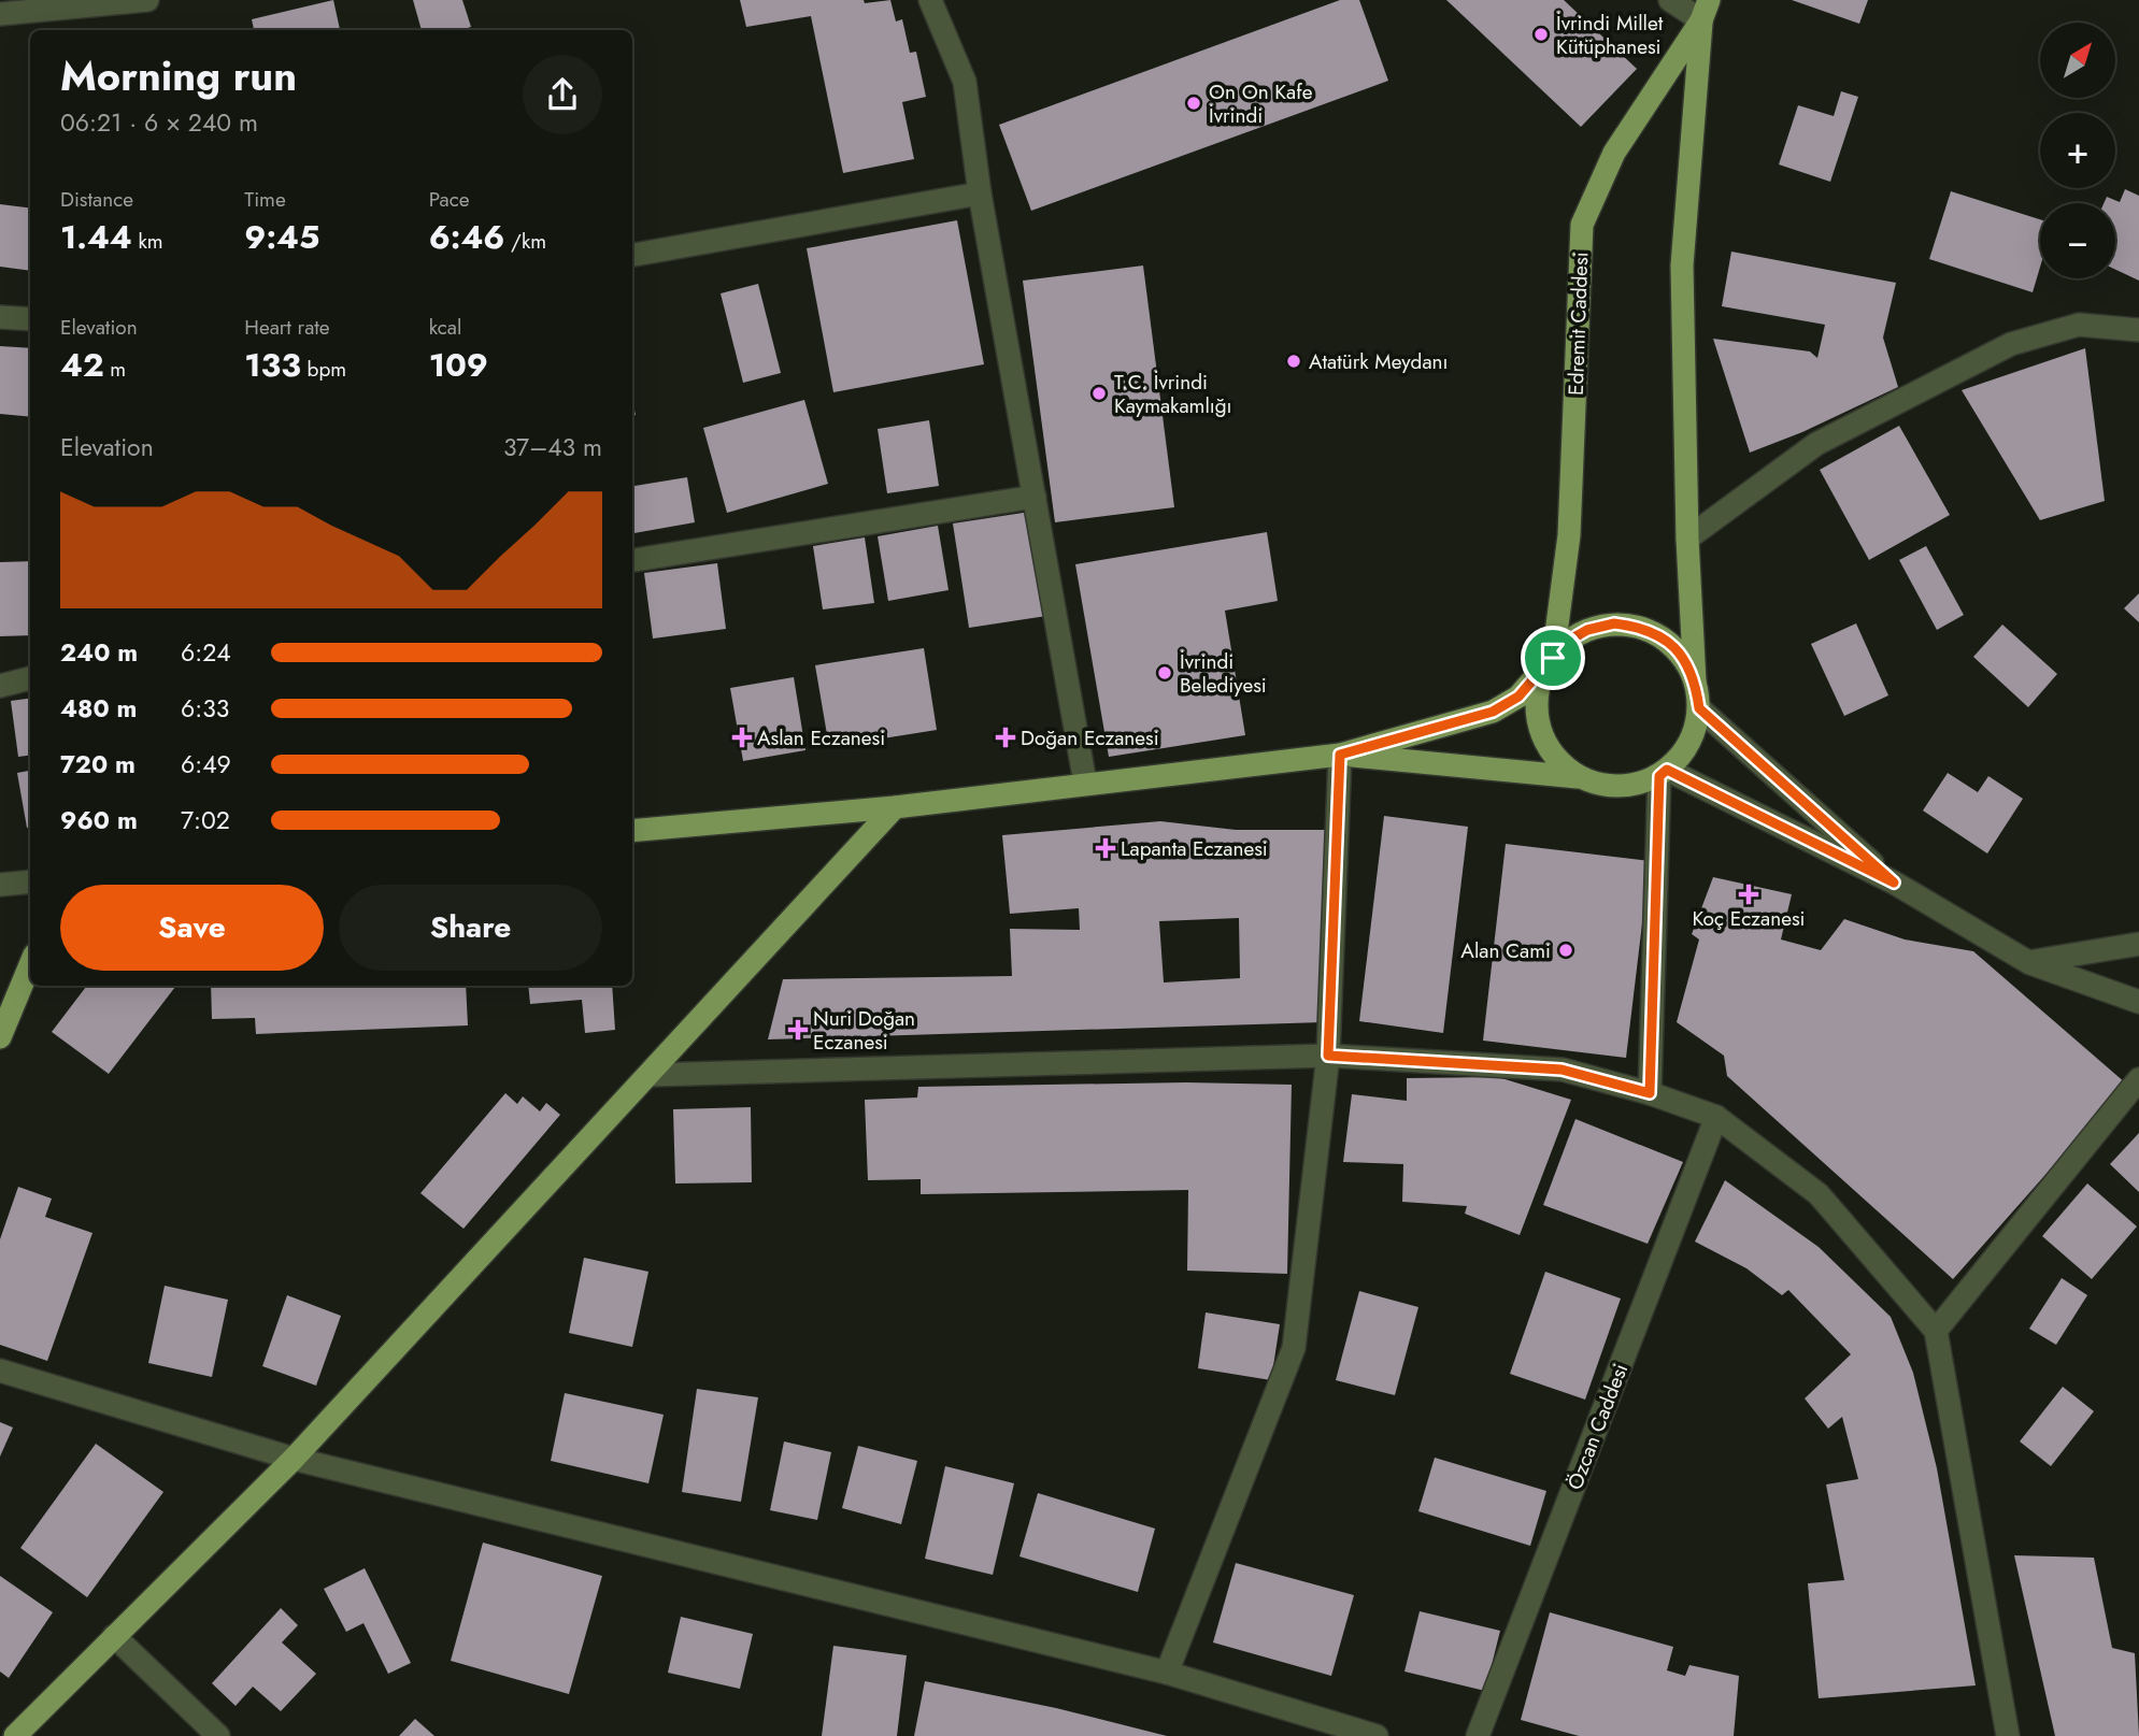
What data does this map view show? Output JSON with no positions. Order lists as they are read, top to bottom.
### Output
{
  "streets": {
    "main road": ["Edremit Caddesi"],
    "street": ["Özcan Caddesi"]
  },
  "places": {
    "other": [
      "İvrindi Millet Kütüphanesi",
      "On On Kafe İvrindi",
      "Atatürk Meydanı",
      "T.C. İvrindi Kaymakamlığı",
      "İvrindi Belediyesi",
      "Alan Cami"
    ],
    "health": [
      "Aslan Eczanesi",
      "Doğan Eczanesi",
      "Lapanta Eczanesi",
      "Koç Eczanesi",
      "Nuri Doğan Eczanesi"
    ]
  },
  "north": "top right",
  "page": {
    "map_buttons": ["+", "−"],
    "heading": ["Morning run", "06:21 · 6 × 240 m"],
    "stats": [
      ["Distance", "1.44 km"],
      ["Time", "9:45"],
      ["Pace", "6:46 /km"],
      ["Elevation", "42 m"],
      ["Heart rate", "133 bpm"],
      ["kcal", "109"]
    ],
    "chart": ["Elevation", "37–43 m"],
    "list": [
      {
        "name": "240 m",
        "note": "6:24"
      },
      {
        "name": "480 m",
        "note": "6:33"
      },
      {
        "name": "720 m",
        "note": "6:49"
      },
      {
        "name": "960 m",
        "note": "7:02"
      }
    ],
    "buttons": ["Save", "Share"]
  }
}
